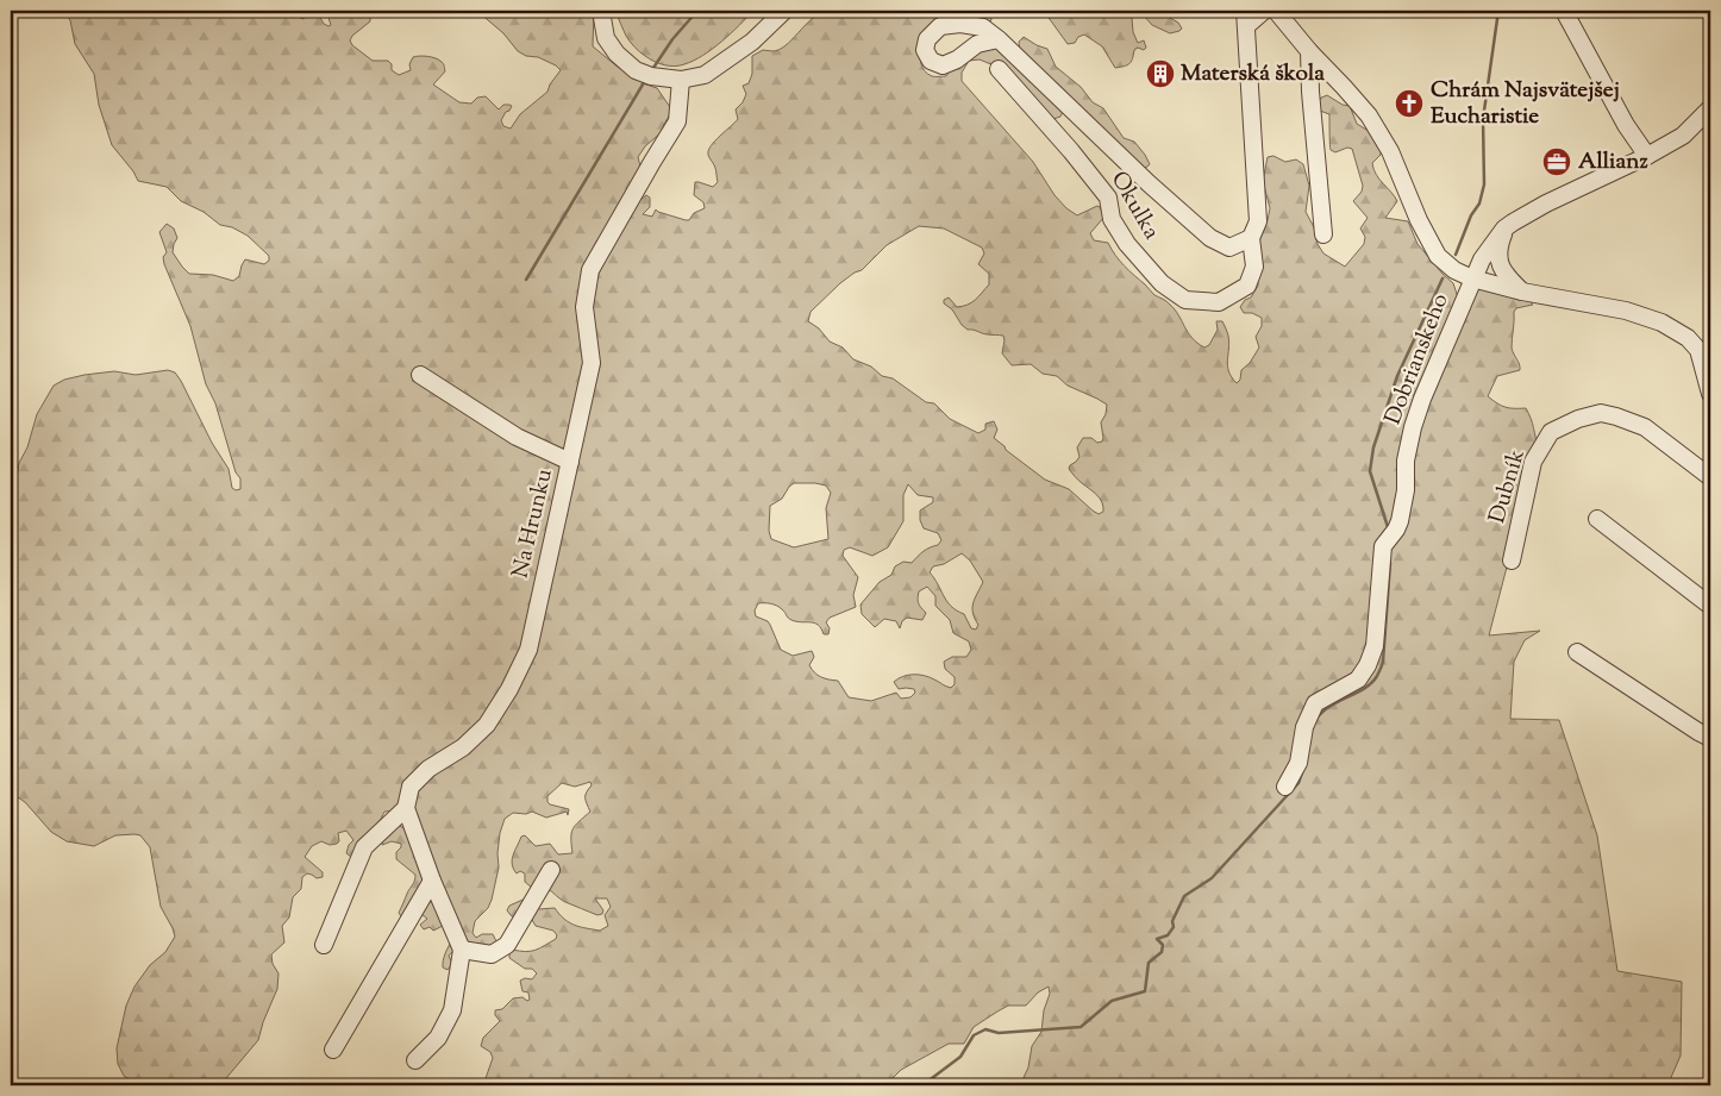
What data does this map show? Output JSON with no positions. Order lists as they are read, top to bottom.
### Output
{
  "streets": {
    "street": [
      "Okulka",
      "Dobrianskeho",
      "Dubník",
      "Na Hrunku"
    ]
  },
  "places": {
    "building": ["Materská škola"],
    "church": ["Chrám Najsvätejšej Eucharistie"],
    "office": ["Allianz"]
  }
}
